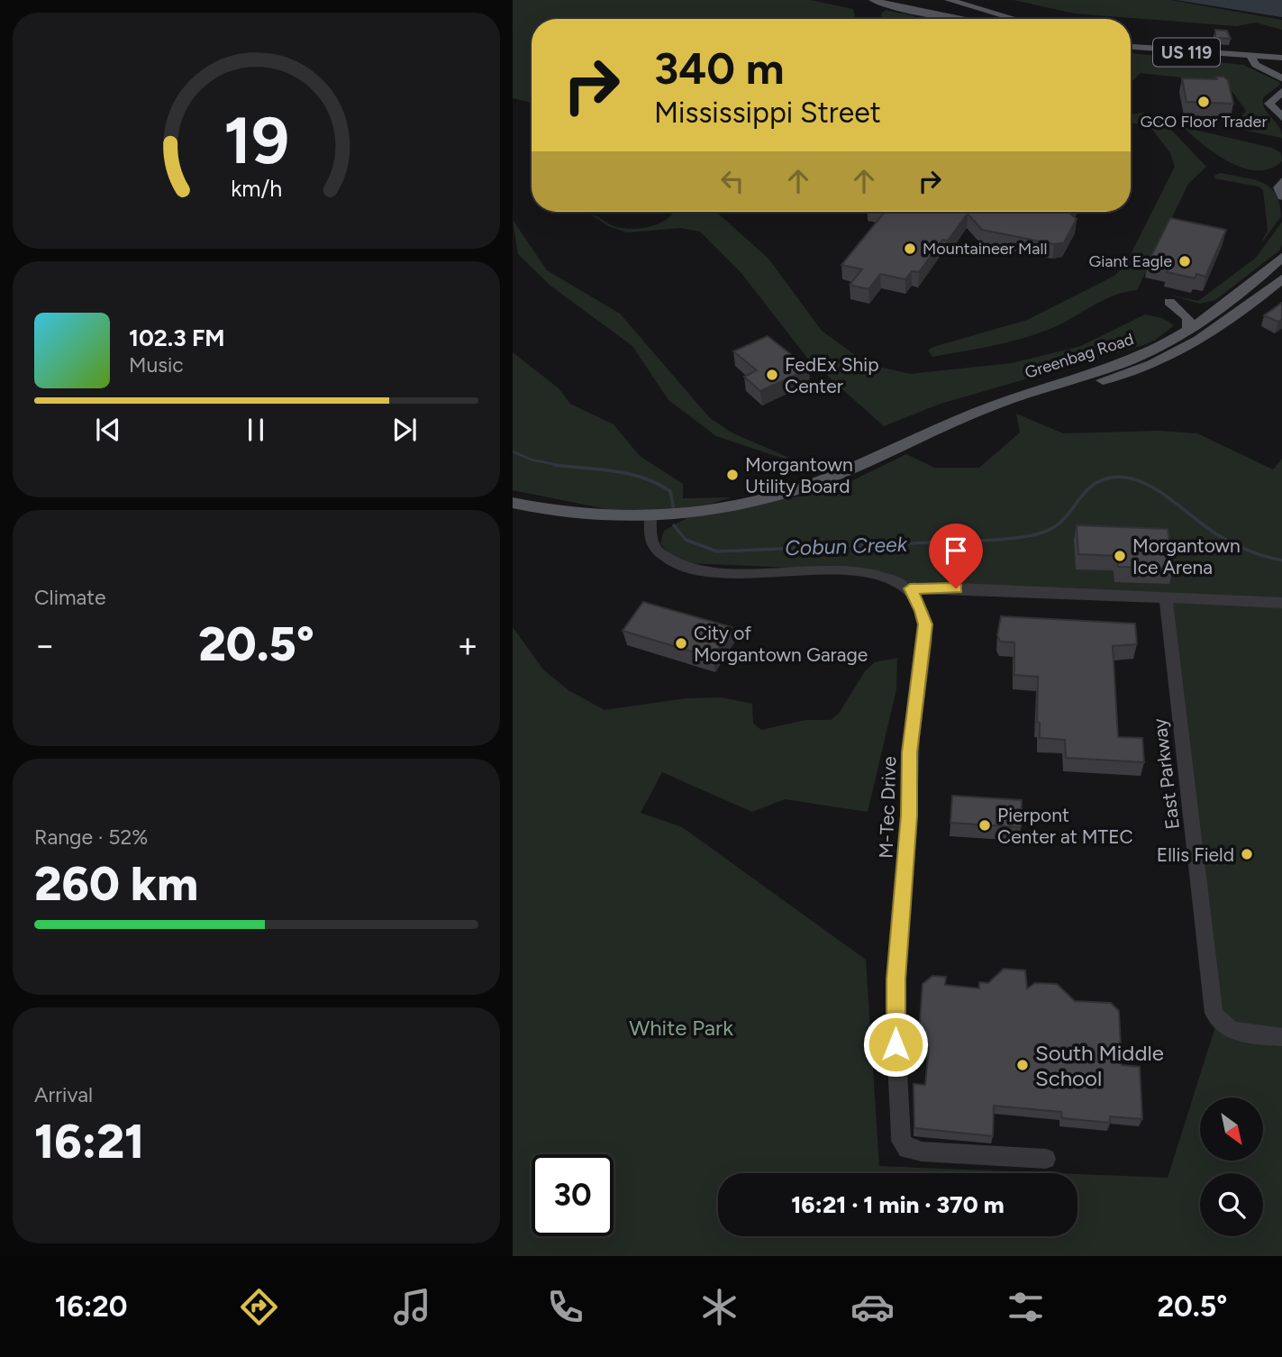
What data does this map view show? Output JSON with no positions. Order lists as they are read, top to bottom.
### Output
{
  "streets": {
    "main road": ["US 119", "Greenbag Road"],
    "street": ["East Parkway", "M-Tec Drive"]
  },
  "water": ["Cobun Creek"],
  "parks": ["White Park"],
  "places": [
    "GCO Floor Trader",
    "Mountaineer Mall",
    "Giant Eagle",
    "FedEx Ship Center",
    "Morgantown Utility Board",
    "Morgantown Ice Arena",
    "City of Morgantown Garage",
    "Pierpont Center at MTEC",
    "Ellis Field",
    "South Middle School"
  ],
  "north": "bottom right",
  "page": {
    "turn": ["340 m", "Mississippi Street"],
    "song": ["102.3 FM", "Music"],
    "tile": [
      "Climate",
      ["Range · 52%", "260 km"],
      ["Arrival", "16:21"]
    ],
    "heat": ["−", "20.5°", "+"],
    "limit": "30",
    "trip": "16:21 · 1 min · 370 m",
    "tabs": ["16:20", "20.5°"],
    "gauge": ["19", "km/h"]
  }
}
